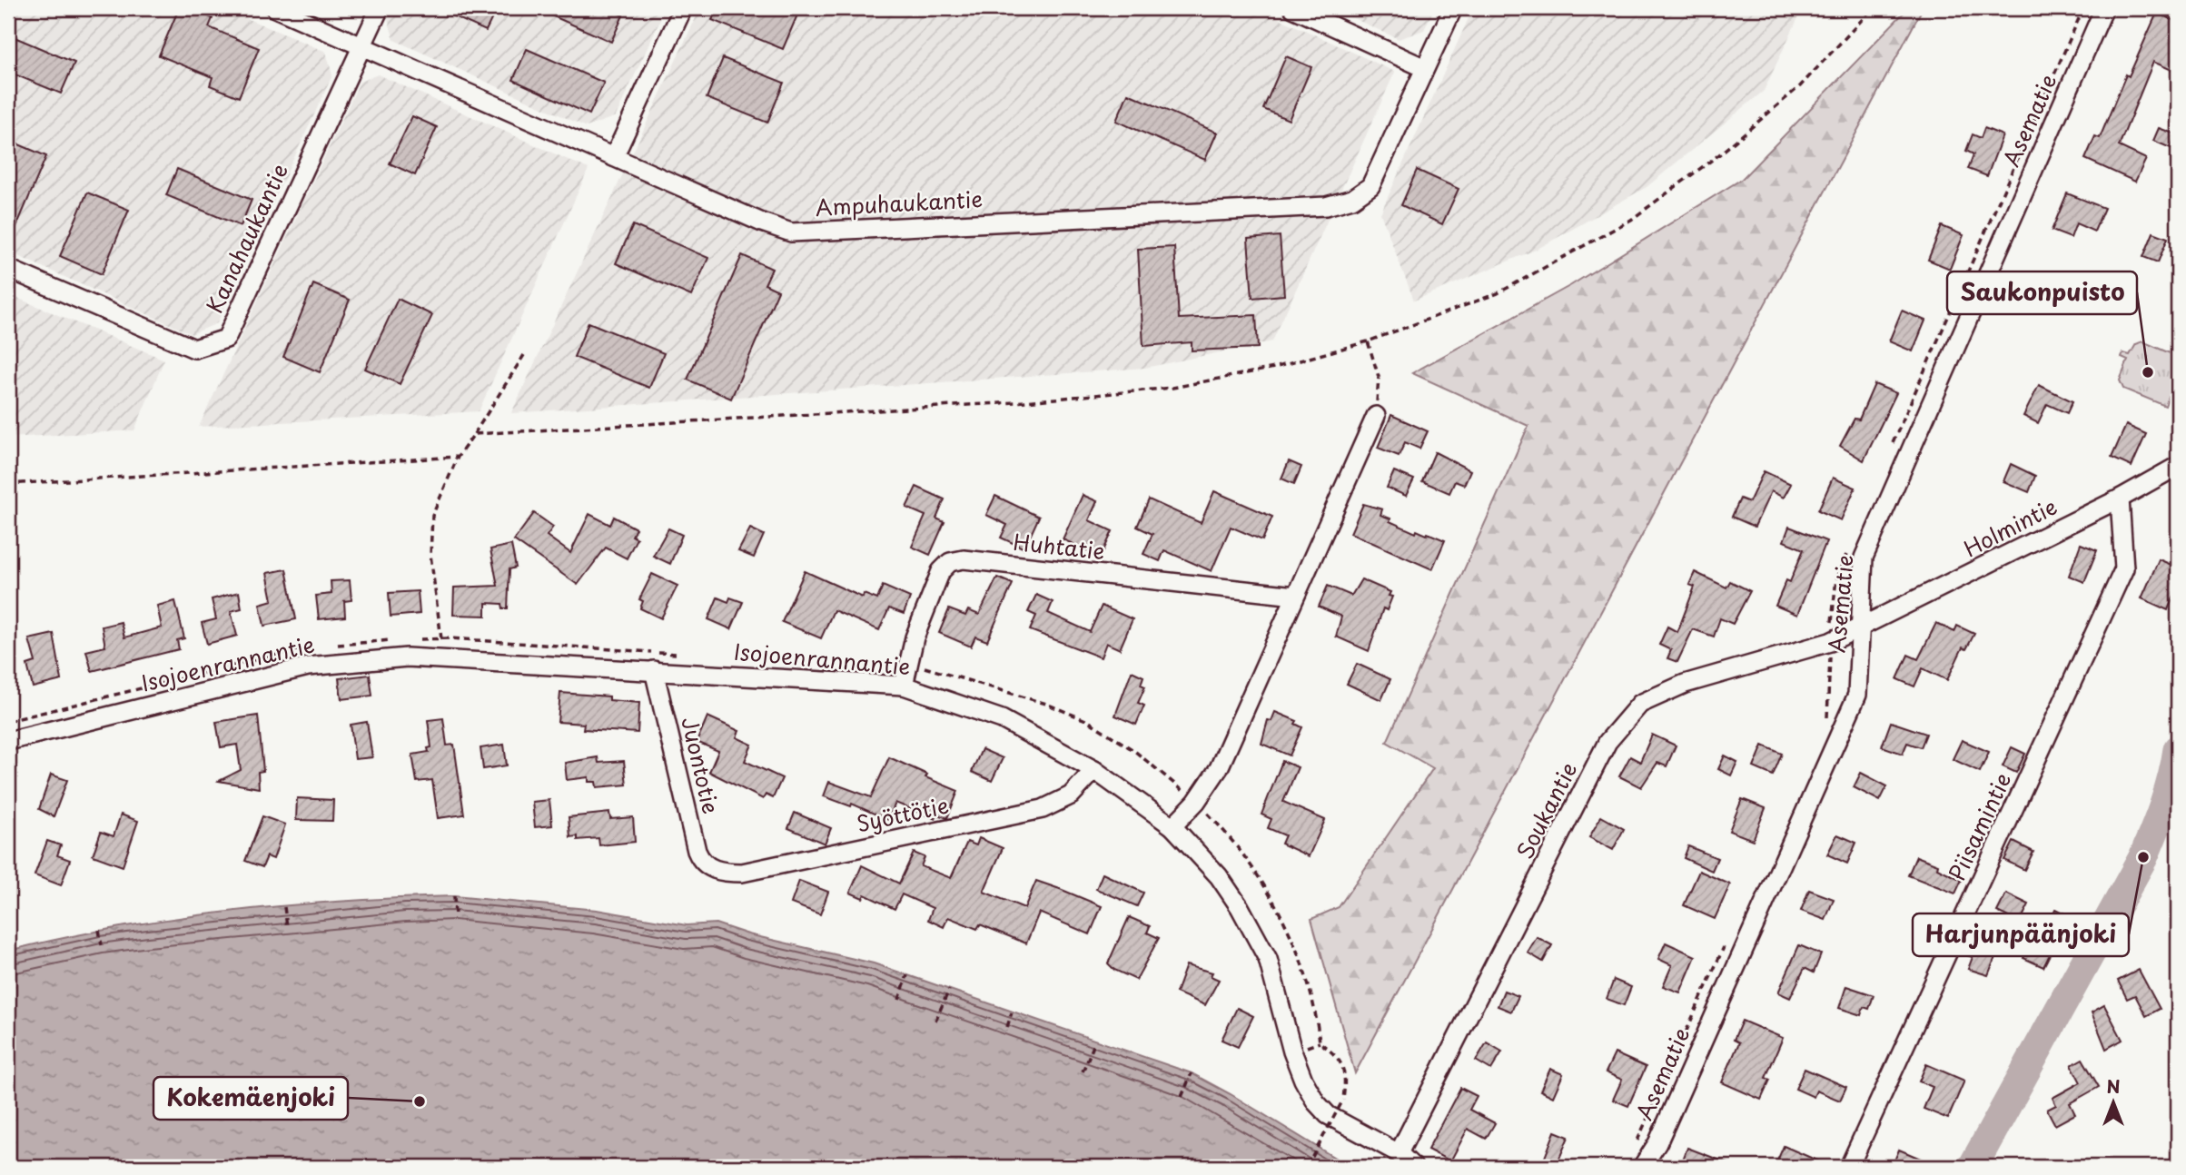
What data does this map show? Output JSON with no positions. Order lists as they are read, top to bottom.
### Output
{
  "streets": {
    "street": [
      "Asematie",
      "Ampuhaukantie",
      "Kanahaukantie",
      "Holmintie",
      "Huhtatie",
      "Isojoenrannantie",
      "Juontotie",
      "Soukantie",
      "Syöttötie",
      "Piisamintie"
    ]
  },
  "crossings": [
    ["Asematie", "Holmintie"],
    ["Asematie", "Soukantie"],
    ["Ampuhaukantie", "Kanahaukantie"],
    ["Holmintie", "Soukantie"],
    ["Holmintie", "Piisamintie"],
    ["Huhtatie", "Isojoenrannantie"],
    ["Isojoenrannantie", "Juontotie"],
    ["Isojoenrannantie", "Soukantie"],
    ["Isojoenrannantie", "Syöttötie"],
    ["Juontotie", "Syöttötie"]
  ],
  "places": ["Saukonpuisto", "Harjunpäänjoki", "Kokemäenjoki"],
  "north": "top"
}
